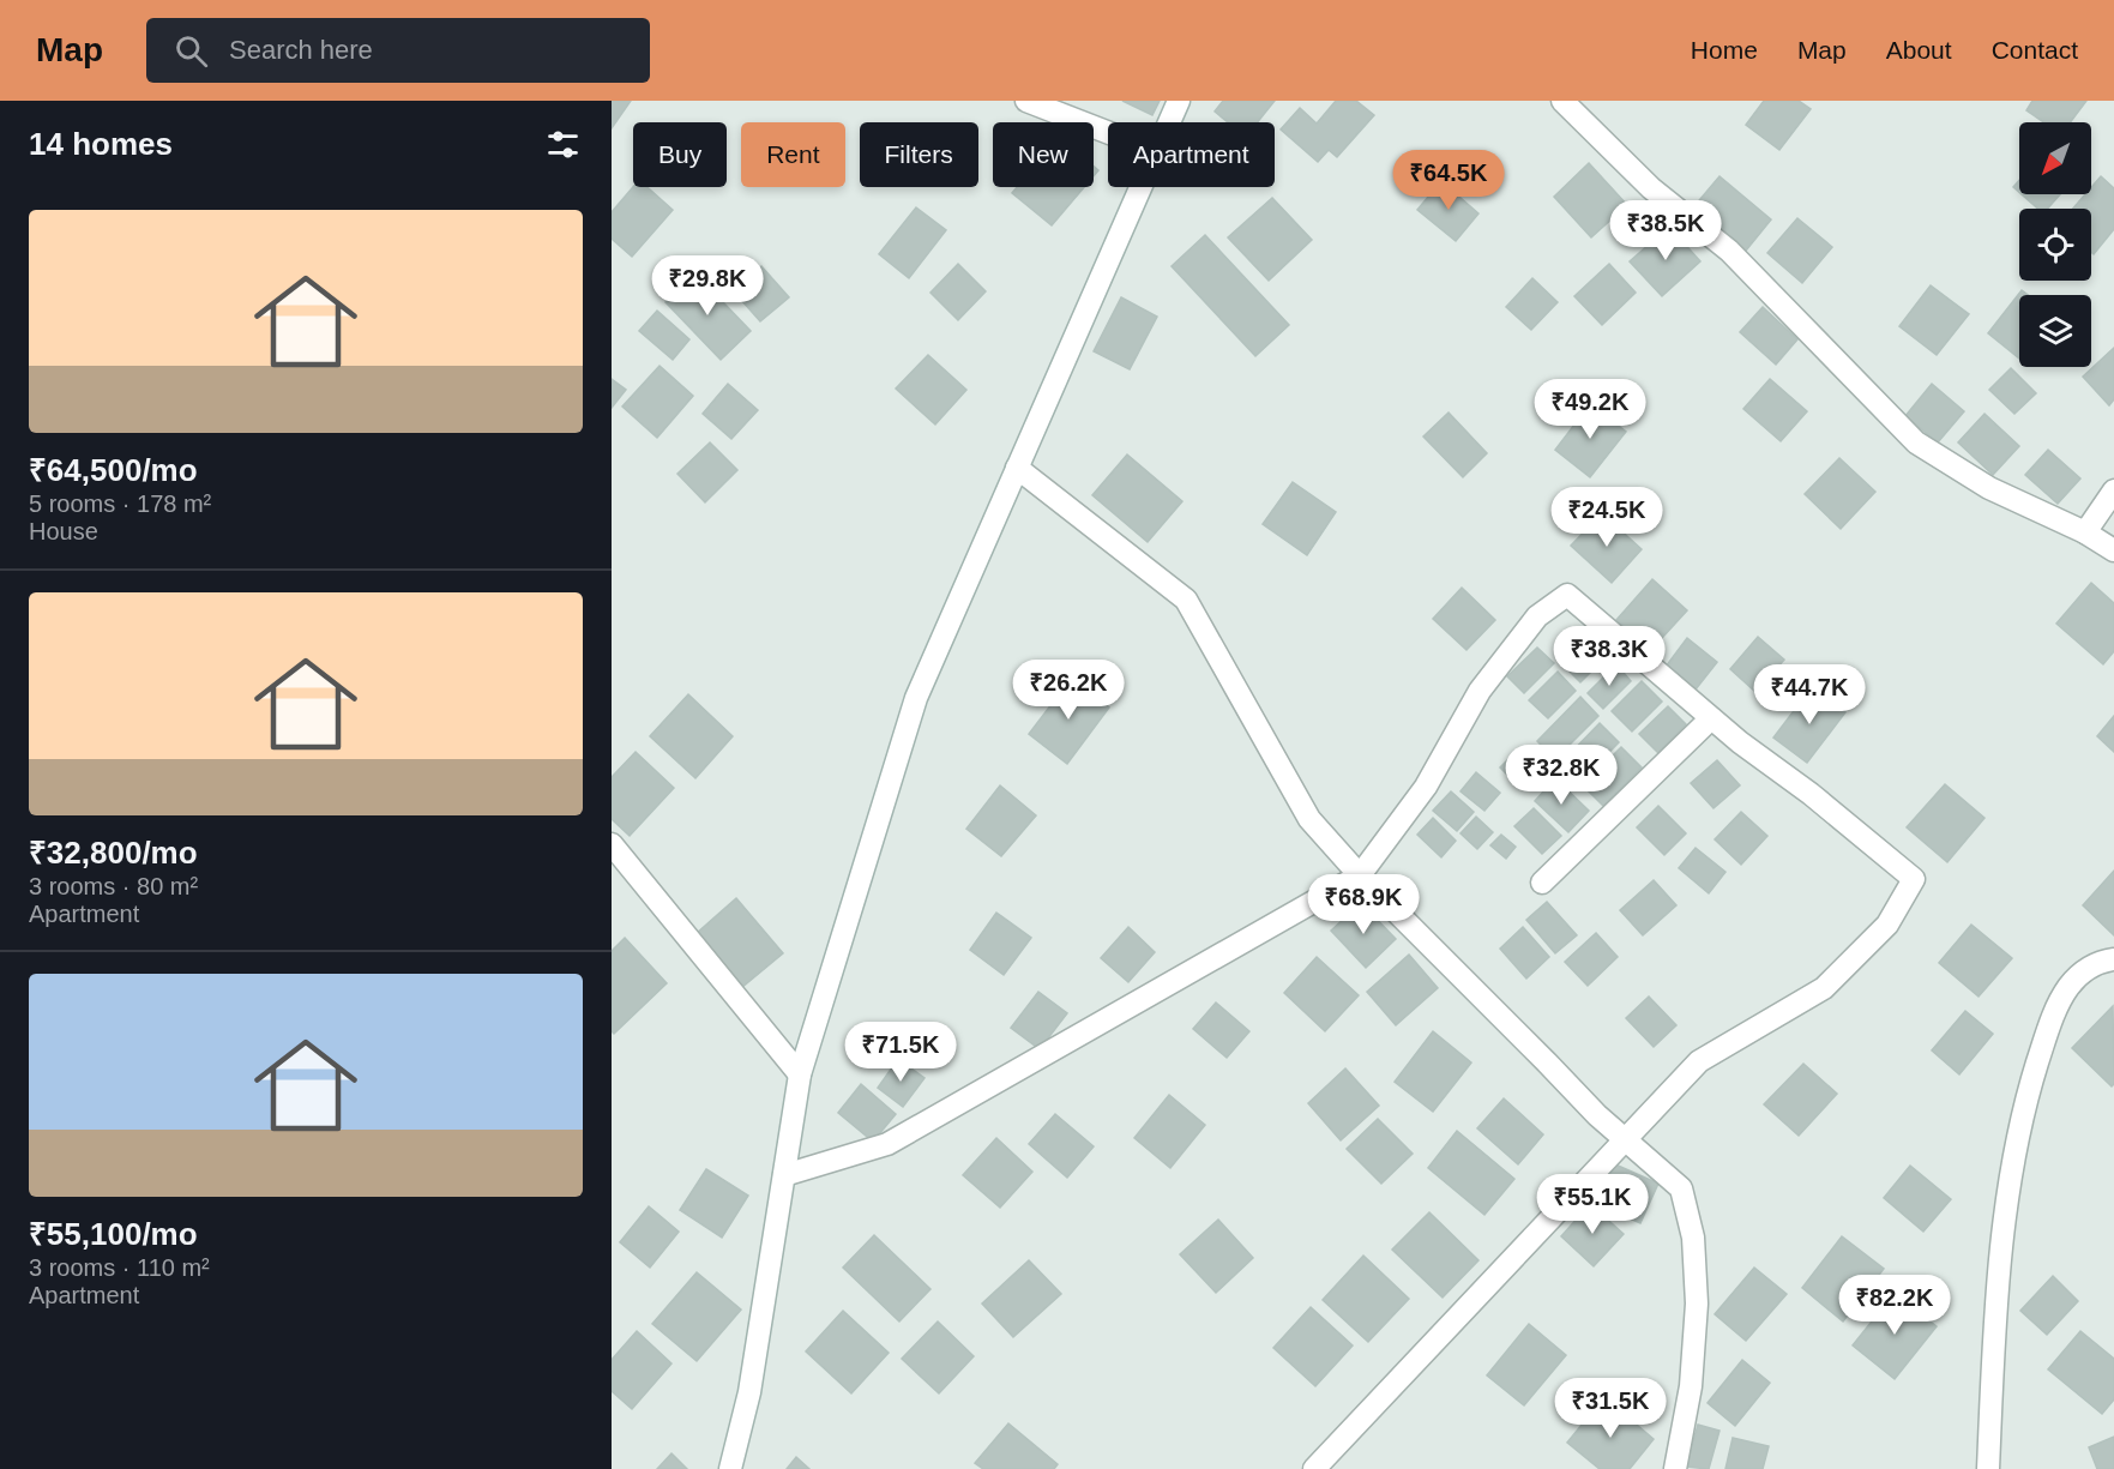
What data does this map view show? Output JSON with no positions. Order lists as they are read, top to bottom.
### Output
{
  "north": "bottom left",
  "page": {
    "header": "Map",
    "search": "Search here",
    "nav": [
      "Home",
      "Map",
      "About",
      "Contact"
    ],
    "heading": "14 homes",
    "chip": [
      "Buy",
      "Rent",
      "Filters",
      "New",
      "Apartment"
    ],
    "price": [
      "₹64.5K",
      "₹38.5K",
      "₹29.8K",
      "₹49.2K",
      "₹24.5K",
      "₹38.3K",
      "₹26.2K",
      "₹44.7K",
      "₹32.8K",
      "₹68.9K",
      "₹71.5K",
      "₹55.1K",
      "₹82.2K",
      "₹31.5K"
    ],
    "list": [
      {
        "name": "₹64,500/mo",
        "note": "5 rooms · 178 m² · House"
      },
      {
        "name": "₹32,800/mo",
        "note": "3 rooms · 80 m² · Apartment"
      },
      {
        "name": "₹55,100/mo",
        "note": "3 rooms · 110 m² · Apartment"
      }
    ]
  }
}
